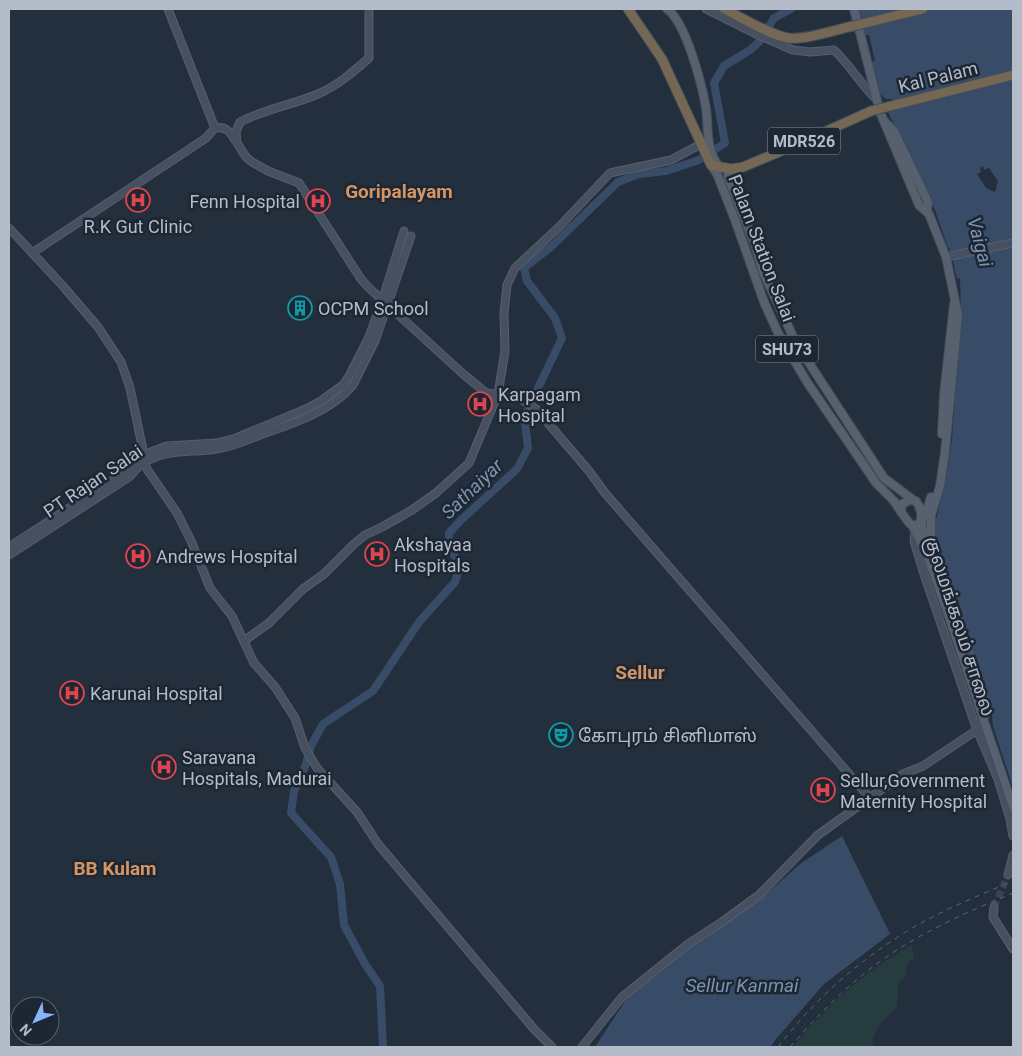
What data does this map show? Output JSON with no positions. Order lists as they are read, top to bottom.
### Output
{
  "streets": {
    "highway": [
      "Kal Palam",
      "MDR526",
      "Palam Station Salai",
      "SHU73"
    ],
    "street": ["PT Rajan Salai", "குலமங்கலம் சாலை"]
  },
  "crossings": [
    ["Kal Palam", "MDR526"],
    ["Kal Palam", "Palam Station Salai"],
    ["MDR526", "Palam Station Salai"],
    ["Palam Station Salai", "SHU73"],
    ["SHU73", "குலமங்கலம் சாலை"]
  ],
  "districts": ["Goripalayam", "Sellur", "BB Kulam"],
  "water": ["Vaigai", "Sathaiyar", "Sellur Kanmai"],
  "places": {
    "hospital": [
      "R.K Gut Clinic",
      "Fenn Hospital",
      "Karpagam Hospital",
      "Akshayaa Hospitals",
      "Andrews Hospital",
      "Karunai Hospital",
      "Saravana Hospitals, Madurai",
      "Sellur,Government Maternity Hospital"
    ],
    "building": ["OCPM School"],
    "theatre": ["கோபுரம் சினிமாஸ்"]
  },
  "north": "bottom left"
}
